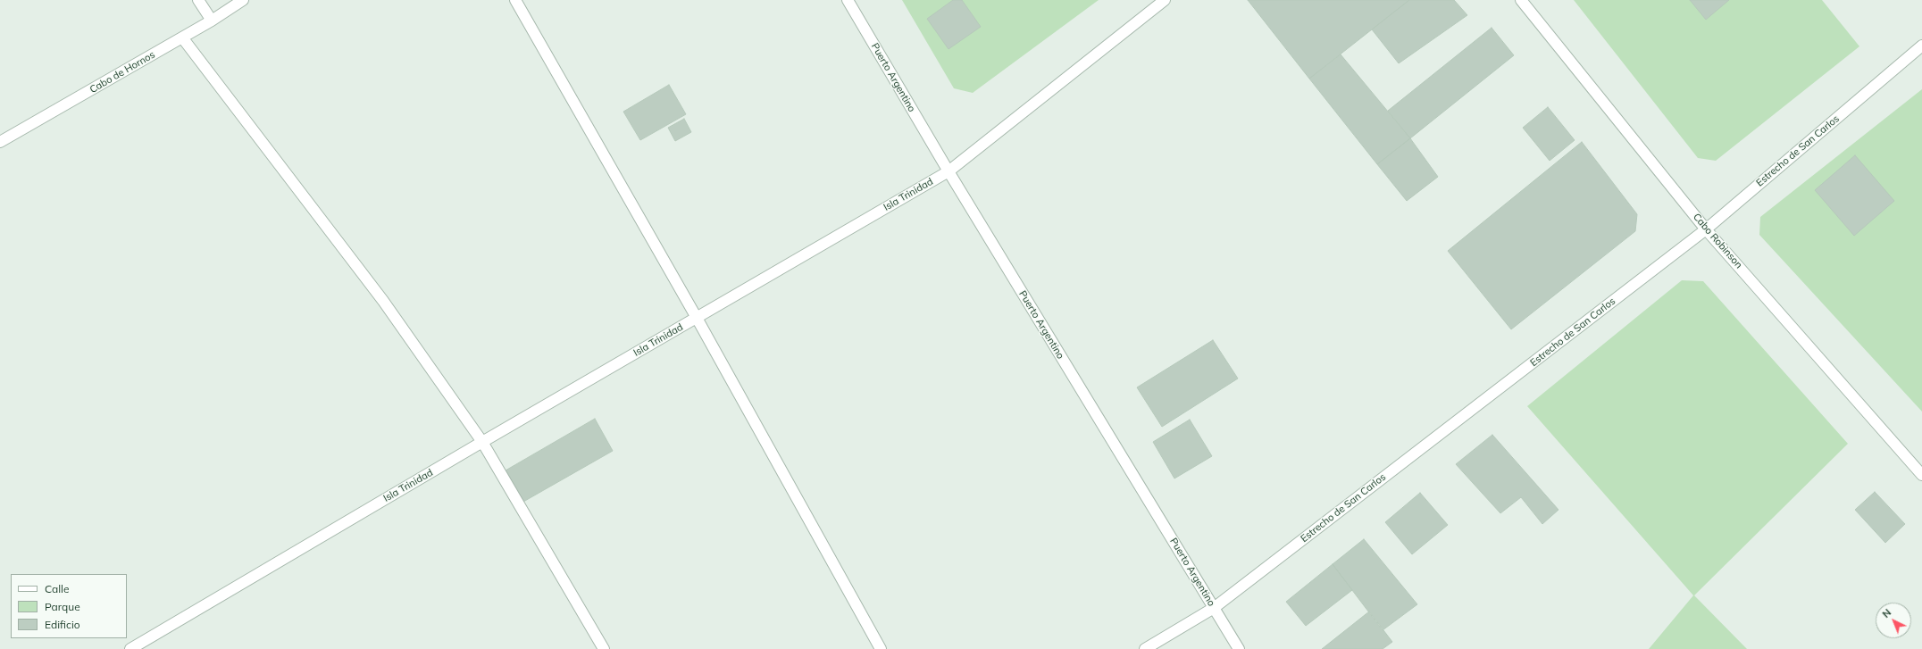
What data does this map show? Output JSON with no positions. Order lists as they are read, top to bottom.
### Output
{
  "streets": {
    "street": [
      "Cabo de Hornos",
      "Puerto Argentino",
      "Estrecho de San Carlos",
      "Isla Trinidad",
      "Cabo Robinson"
    ]
  },
  "crossings": [
    ["Puerto Argentino", "Estrecho de San Carlos"],
    ["Puerto Argentino", "Isla Trinidad"],
    ["Estrecho de San Carlos", "Cabo Robinson"]
  ],
  "legend": ["Calle", "Parque", "Edificio"],
  "north": "top left"
}
